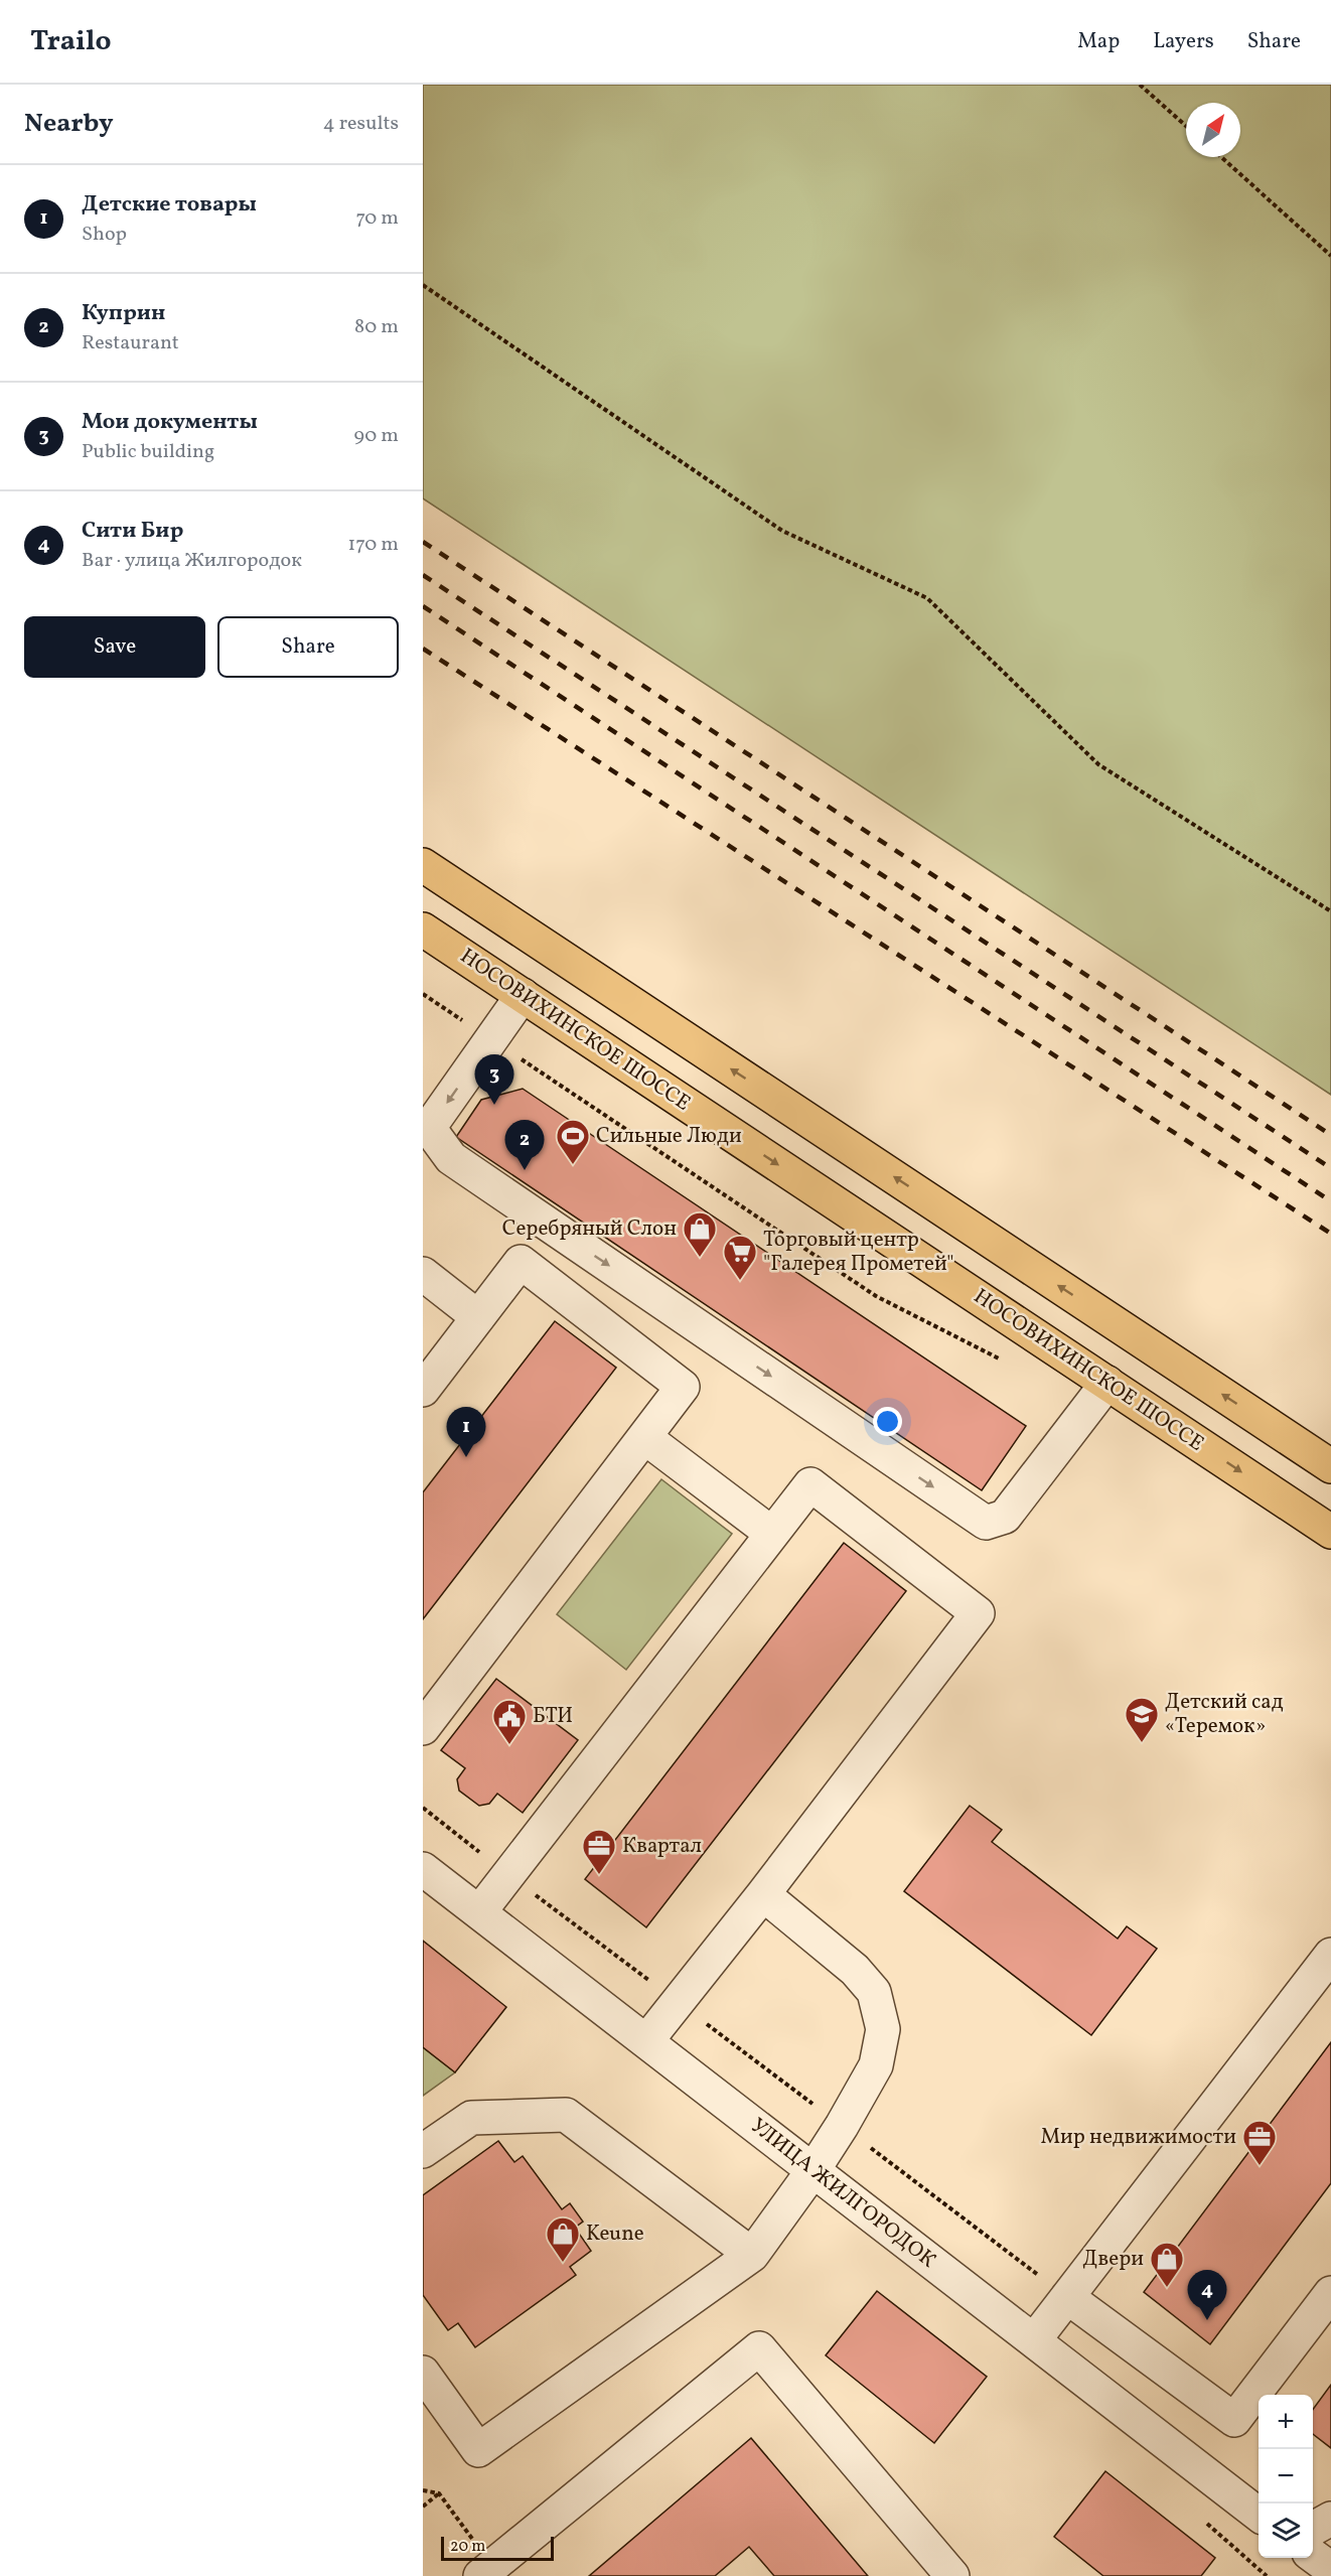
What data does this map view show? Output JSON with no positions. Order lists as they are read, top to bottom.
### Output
{
  "streets": {
    "main road": ["НОСОВИХИНСКОЕ ШОССЕ"],
    "street": ["УЛИЦА ЖИЛГОРОДОК"]
  },
  "places": {
    "sports": ["Сильные Люди"],
    "shop": ["Серебряный Слон", "Keune", "Двери"],
    "supermarket": ["Торговый центр \"Галерея Прометей\""],
    "school or university": ["Детский сад «Теремок»"],
    "public building": ["БТИ"],
    "office": ["Квартал", "Мир недвижимости"]
  },
  "scale_bar": "20 m",
  "north": "top right",
  "page": {
    "header": "Trailo",
    "nav": ["Map", "Layers", "Share"],
    "heading": ["Nearby", "4 results"],
    "list": [
      {
        "mark": "1",
        "name": "Детские товары",
        "note": "Shop",
        "value": "70 m"
      },
      {
        "mark": "2",
        "name": "Куприн",
        "note": "Restaurant",
        "value": "80 m"
      },
      {
        "mark": "3",
        "name": "Мои документы",
        "note": "Public building",
        "value": "90 m"
      },
      {
        "mark": "4",
        "name": "Сити Бир",
        "note": "Bar · улица Жилгородок",
        "value": "170 m"
      }
    ],
    "buttons": ["Save", "Share"],
    "pins": [
      "3",
      "2",
      "1",
      "4"
    ],
    "map_buttons": ["+", "−"],
    "scale": "20 m"
  }
}
